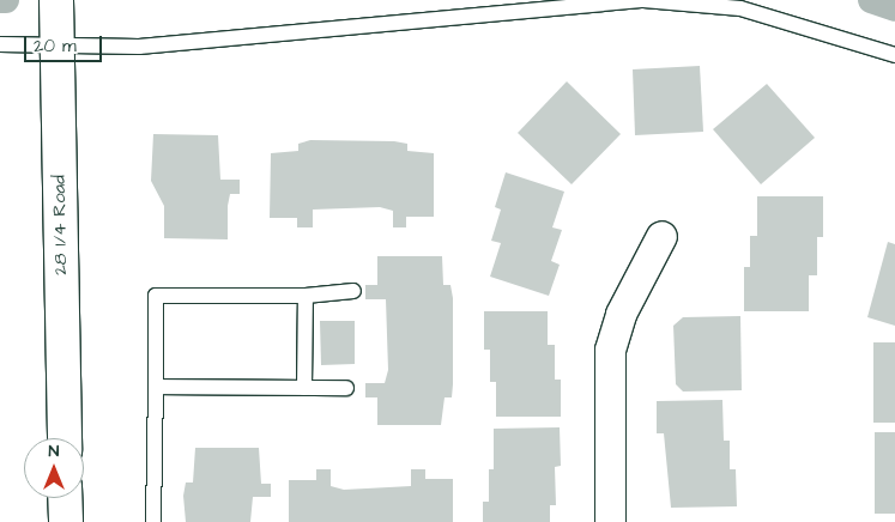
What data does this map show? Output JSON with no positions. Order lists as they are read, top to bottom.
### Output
{
  "streets": {
    "main road": ["28 1/4 Road"]
  },
  "scale_bar": "20 m",
  "north": "top"
}
